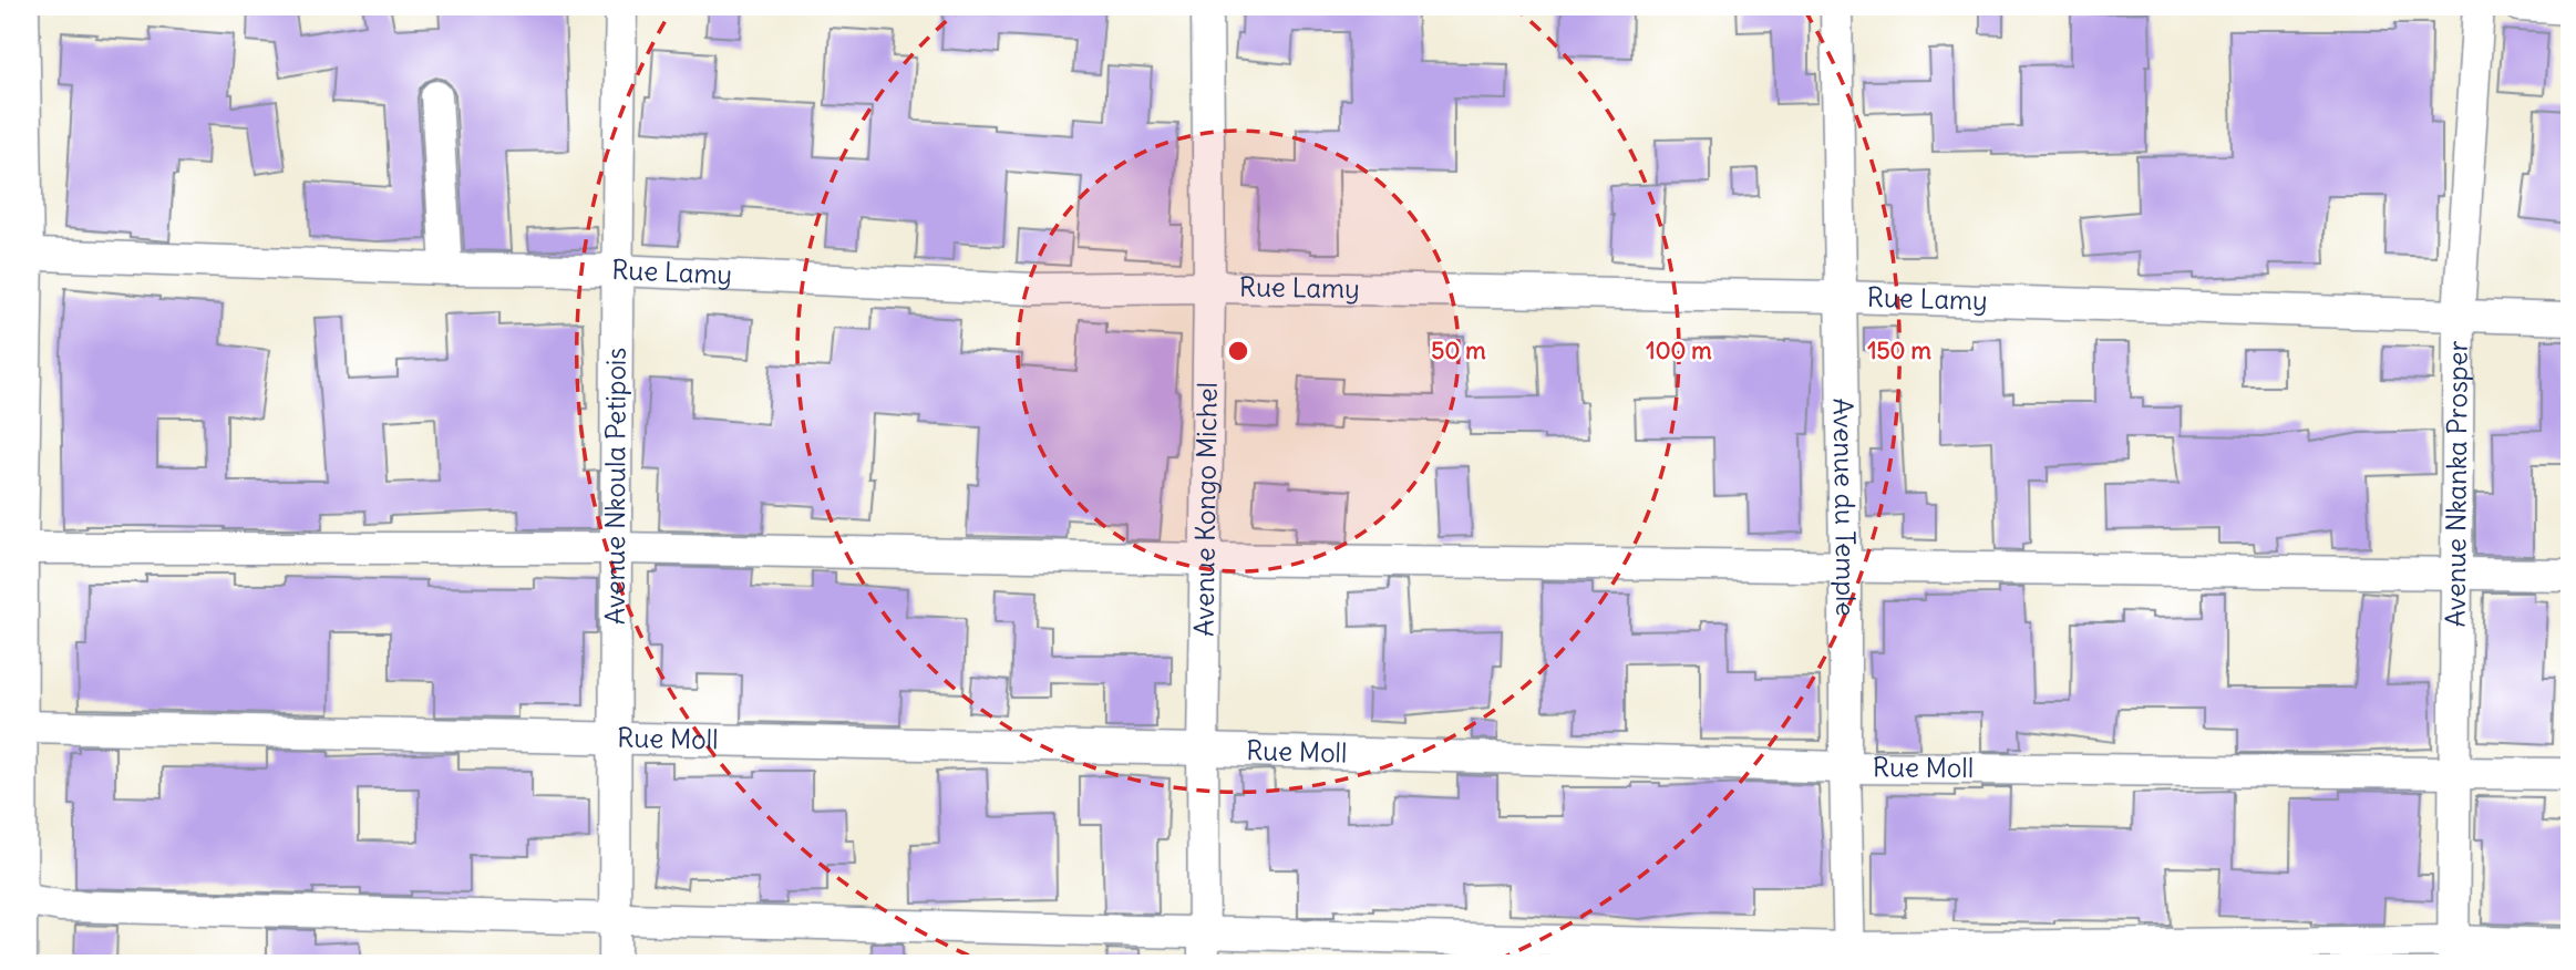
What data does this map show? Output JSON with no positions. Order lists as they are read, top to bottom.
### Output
{
  "streets": {
    "street": [
      "Rue Lamy",
      "Avenue Nkoula Petipois",
      "Avenue Nkanka Prosper",
      "Avenue Kongo Michel",
      "Avenue du Temple",
      "Rue Moll"
    ]
  },
  "crossings": [
    ["Rue Lamy", "Avenue Nkoula Petipois"],
    ["Rue Lamy", "Avenue Nkanka Prosper"],
    ["Rue Lamy", "Avenue Kongo Michel"],
    ["Rue Lamy", "Avenue du Temple"],
    ["Avenue Nkoula Petipois", "Rue Moll"],
    ["Avenue Nkanka Prosper", "Rue Moll"],
    ["Avenue Kongo Michel", "Rue Moll"],
    ["Avenue du Temple", "Rue Moll"]
  ],
  "rings": ["50 m", "100 m", "150 m"]
}
